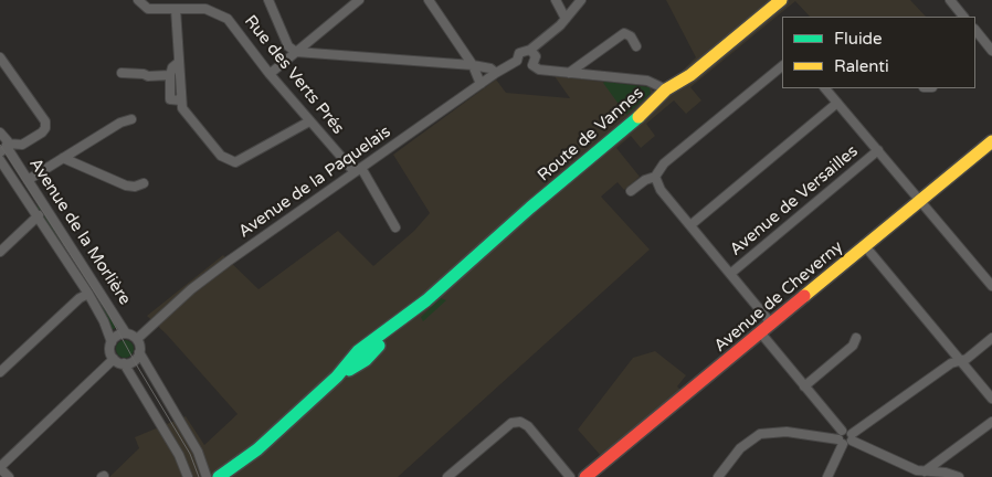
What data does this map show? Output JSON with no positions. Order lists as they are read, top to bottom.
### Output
{
  "streets": {
    "main road": ["Route de Vannes", "Avenue de Cheverny"],
    "street": [
      "Rue des Verts Prés",
      "Avenue de la Paquelais",
      "Avenue de Versailles",
      "Avenue de la Morlière"
    ]
  },
  "crossings": [
    ["Rue des Verts Prés", "Avenue de la Paquelais"],
    ["Avenue de la Paquelais", "Avenue de la Morlière"]
  ],
  "legend": ["Fluide", "Ralenti"]
}
